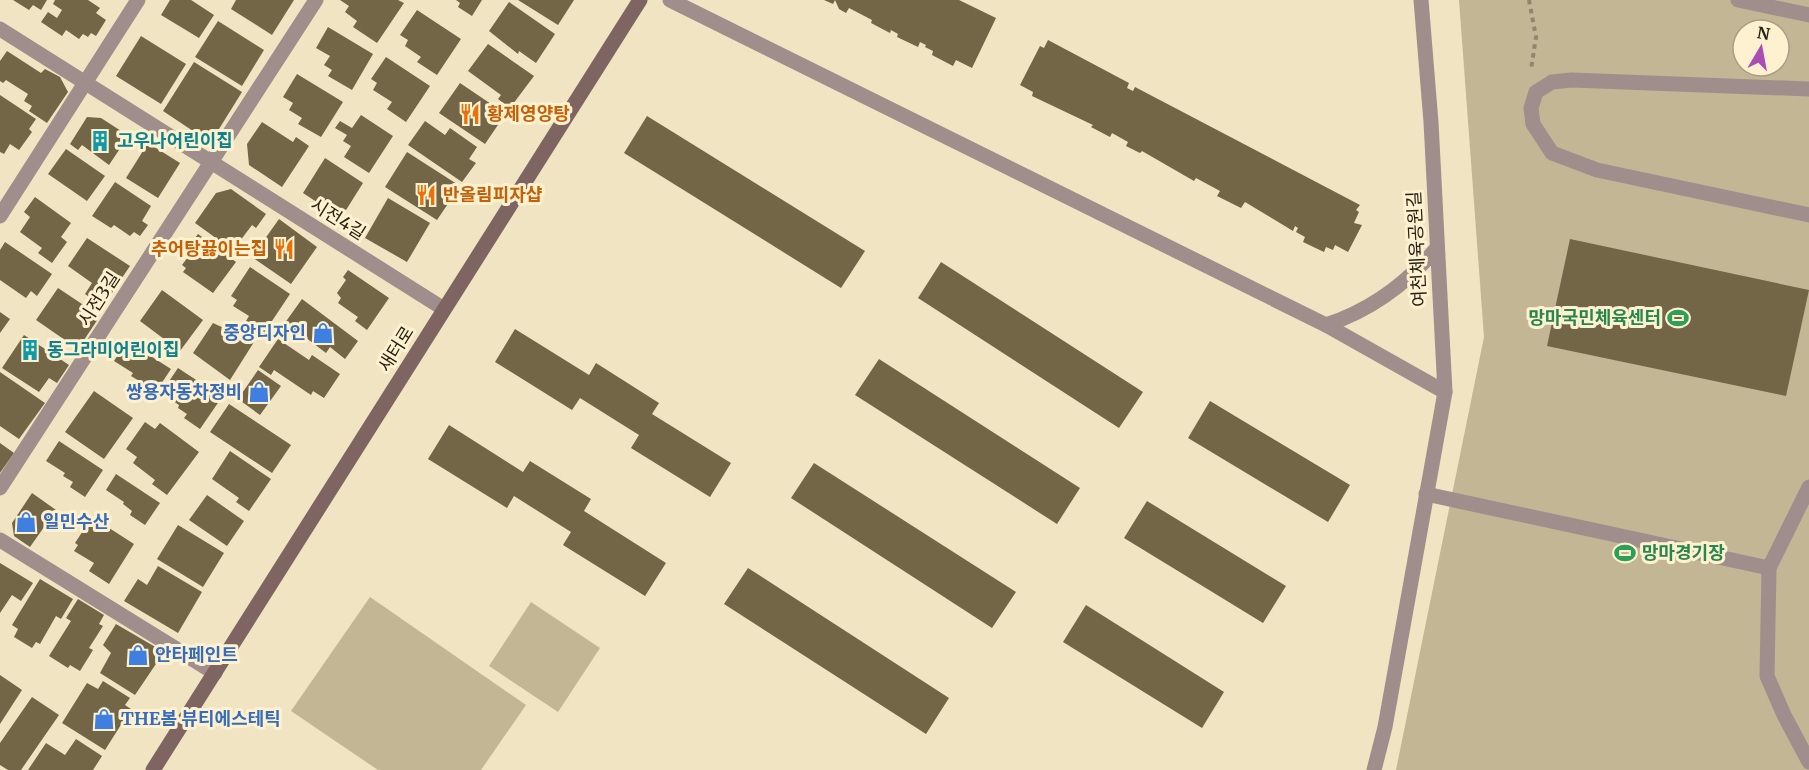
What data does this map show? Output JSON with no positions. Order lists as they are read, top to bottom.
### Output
{
  "streets": {
    "street": [
      "시전4길",
      "여천체육공원길",
      "시전3길",
      "새터로"
    ]
  },
  "crossings": [
    ["시전4길", "시전3길"],
    ["시전4길", "새터로"]
  ],
  "places": {
    "restaurant": ["황제영양탕", "반올림피자샵", "추어탕끓이는집"],
    "building": ["고우나어린이집", "동그라미어린이집"],
    "sports": ["망마국민체육센터", "망마경기장"],
    "shop": [
      "중앙디자인",
      "쌍용자동차정비",
      "일민수산",
      "안타페인트",
      "THE봄 뷰티에스테틱"
    ]
  },
  "north": "top"
}
